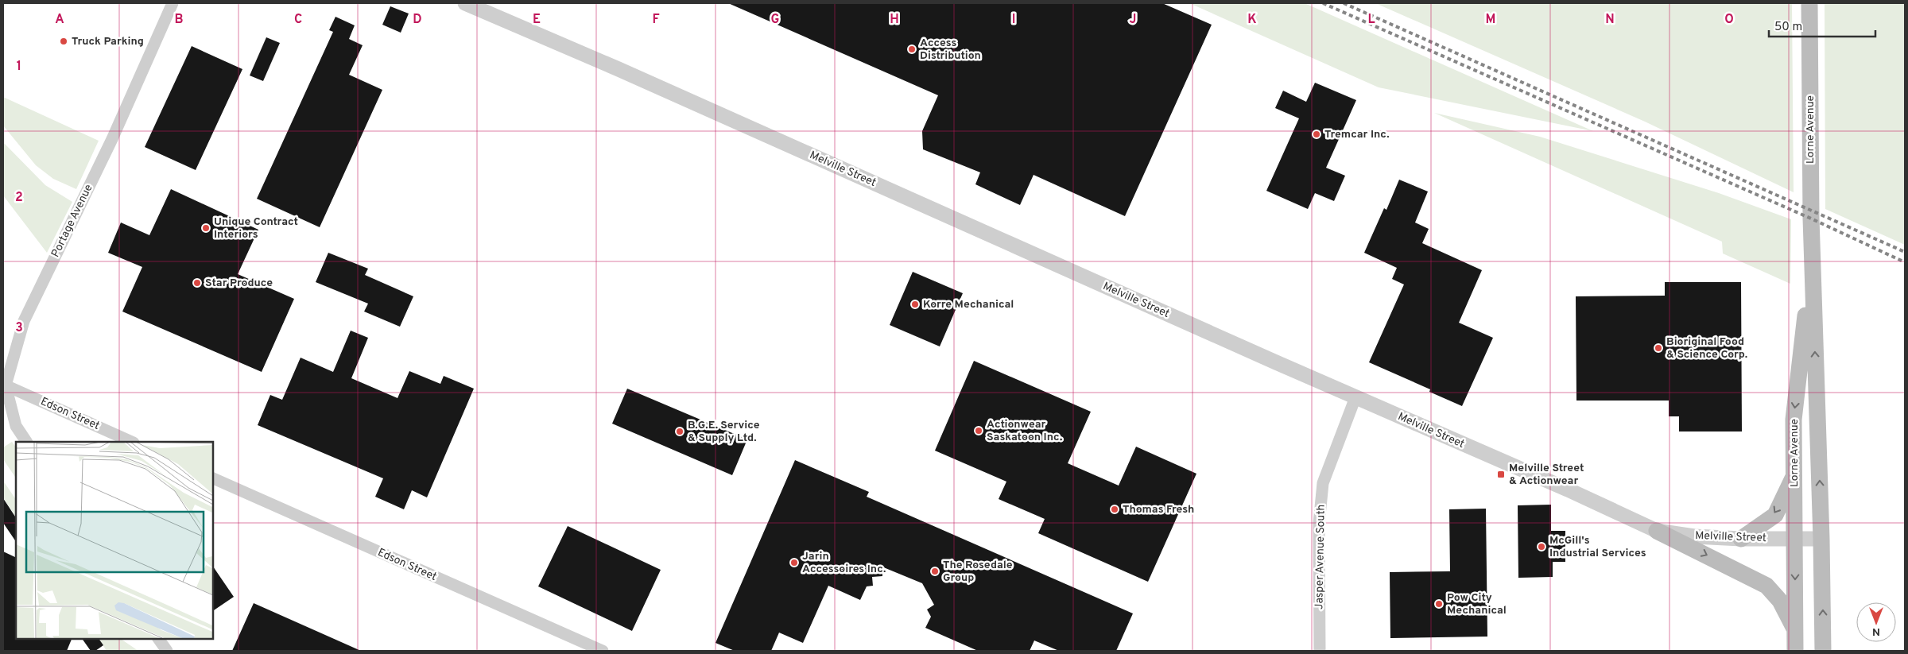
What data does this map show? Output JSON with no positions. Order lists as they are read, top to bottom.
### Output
{
  "streets": {
    "main road": ["Lorne Avenue"],
    "street": [
      "Melville Street",
      "Portage Avenue",
      "Edson Street",
      "Jasper Avenue South"
    ]
  },
  "crossings": [
    ["Lorne Avenue", "Melville Street"],
    ["Melville Street", "Jasper Avenue South"],
    ["Portage Avenue", "Edson Street"]
  ],
  "places": {
    "other": [
      "Truck Parking",
      "Access Distribution",
      "Tremcar Inc.",
      "Unique Contract Interiors",
      "Star Produce",
      "Korre Mechanical",
      "Bioriginal Food & Science Corp.",
      "Actionwear Saskatoon Inc.",
      "B.G.E. Service & Supply Ltd.",
      "Thomas Fresh",
      "McGill's Industrial Services",
      "Jarin Accessoires Inc.",
      "The Rosedale Group",
      "Pow City Mechanical"
    ],
    "transit": ["Melville Street & Actionwear"]
  },
  "scale_bar": "50 m",
  "north": "bottom",
  "grid": {
    "columns": [
      "A",
      "B",
      "C",
      "D",
      "E",
      "F",
      "G",
      "H",
      "I",
      "J",
      "K",
      "L",
      "M",
      "N",
      "O"
    ],
    "rows": ["1", "2", "3"]
  }
}
